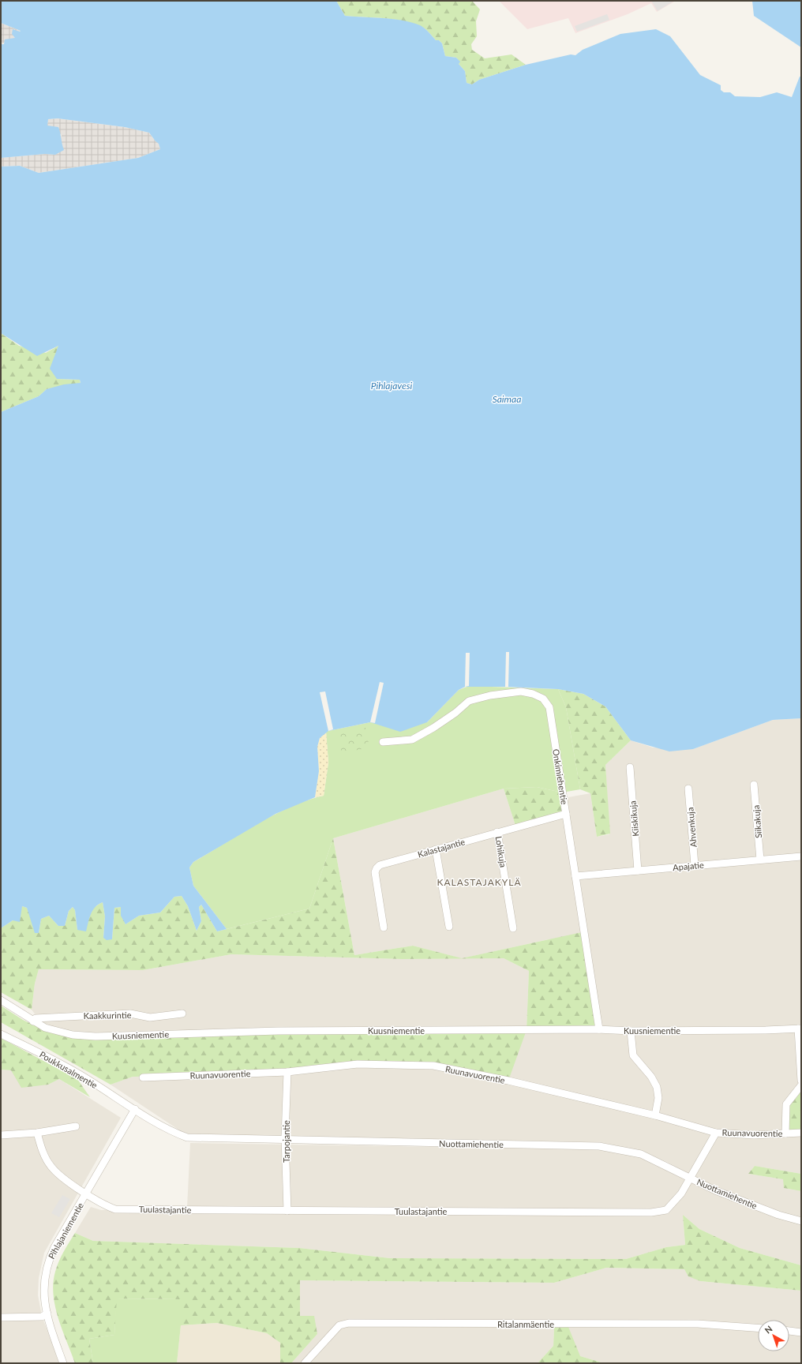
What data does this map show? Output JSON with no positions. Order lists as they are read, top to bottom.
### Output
{
  "streets": {
    "street": [
      "Onkimiehentie",
      "Kiiskikuja",
      "Siikakuja",
      "Ahvenkuja",
      "Kalastajantie",
      "Lohikuja",
      "Apajatie",
      "Kaakkurintie",
      "Kuusniementie",
      "Poukkusalmentie",
      "Ruunavuorentie",
      "Tarpojantie",
      "Nuottamiehentie",
      "Tuulastajantie",
      "Pihlajaniementie",
      "Ritalanmäentie"
    ]
  },
  "crossings": [
    ["Onkimiehentie", "Kalastajantie"],
    ["Onkimiehentie", "Apajatie"],
    ["Onkimiehentie", "Kuusniementie"],
    ["Kiiskikuja", "Apajatie"],
    ["Siikakuja", "Apajatie"],
    ["Ahvenkuja", "Apajatie"],
    ["Kalastajantie", "Lohikuja"],
    ["Kaakkurintie", "Kuusniementie"],
    ["Poukkusalmentie", "Nuottamiehentie"],
    ["Poukkusalmentie", "Pihlajaniementie"],
    ["Ruunavuorentie", "Tarpojantie"],
    ["Ruunavuorentie", "Tuulastajantie"],
    ["Tarpojantie", "Nuottamiehentie"],
    ["Tarpojantie", "Tuulastajantie"],
    ["Nuottamiehentie", "Tuulastajantie"],
    ["Nuottamiehentie", "Pihlajaniementie"],
    ["Tuulastajantie", "Pihlajaniementie"]
  ],
  "districts": ["KALASTAJAKYLÄ"],
  "water": ["Pihlajavesi", "Saimaa"],
  "north": "top left"
}
